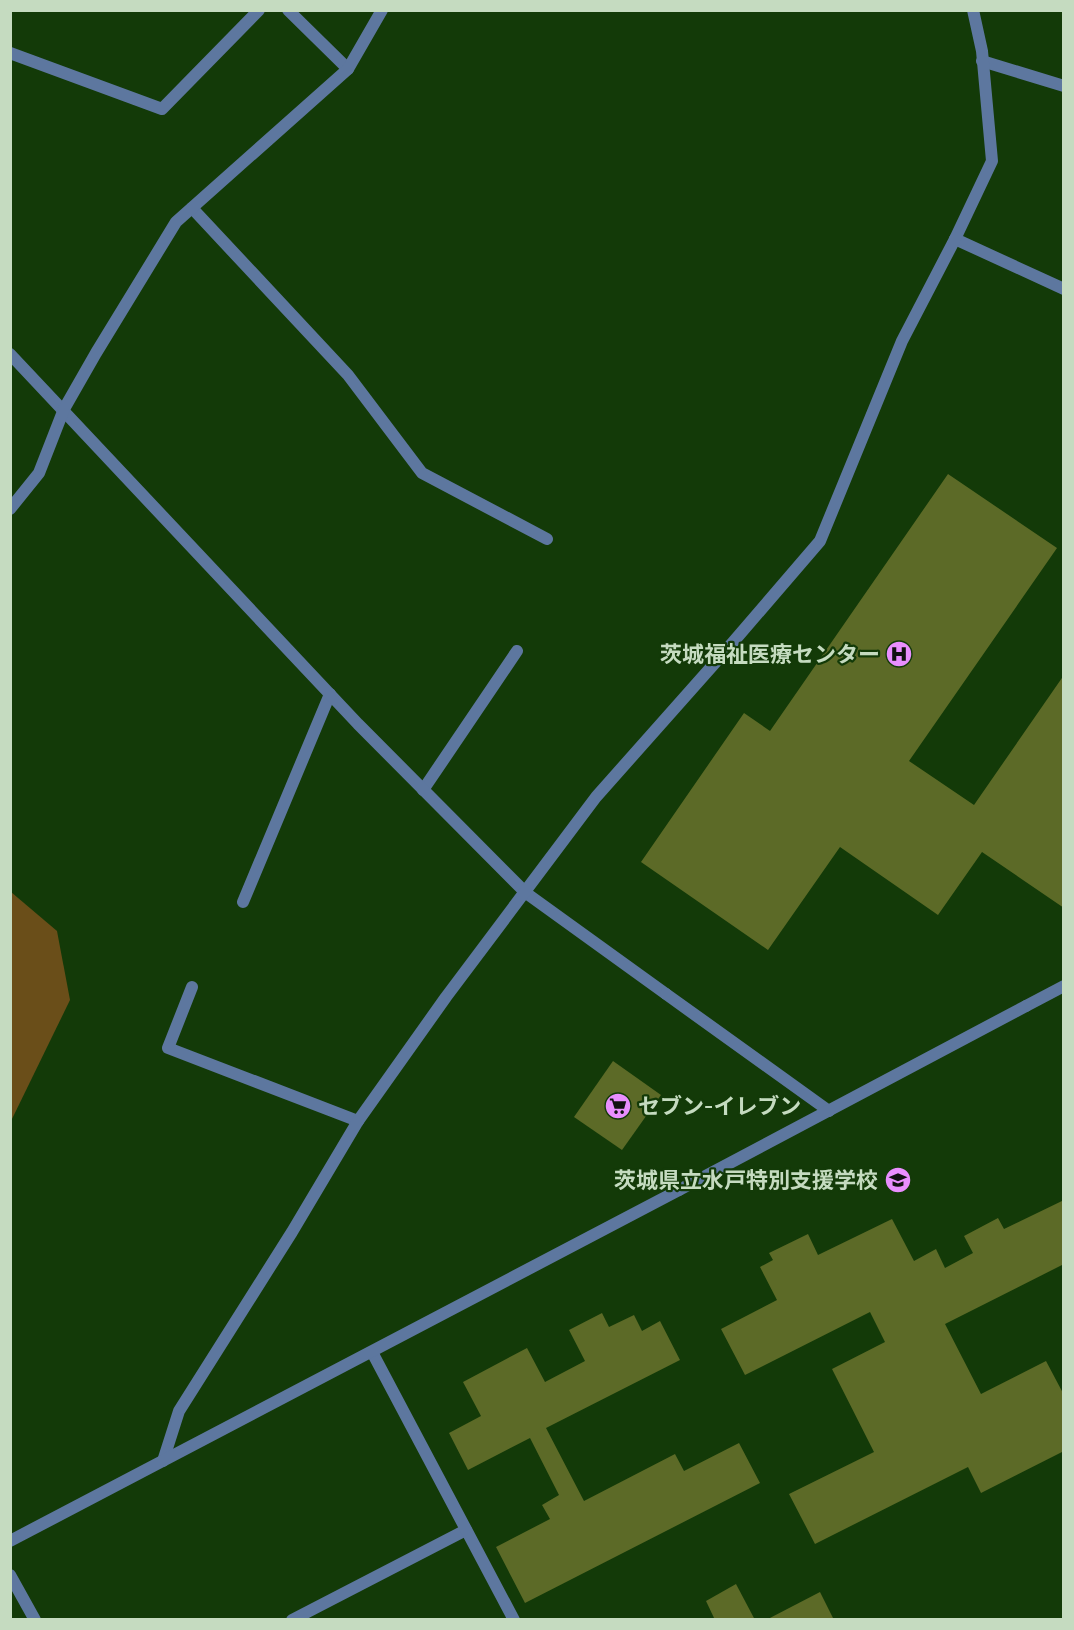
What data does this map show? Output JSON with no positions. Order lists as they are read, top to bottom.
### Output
{
  "places": {
    "hospital": ["茨城福祉医療センター"],
    "supermarket": ["セブン-イレブン"],
    "school or university": ["茨城県立水戸特別支援学校"]
  }
}
